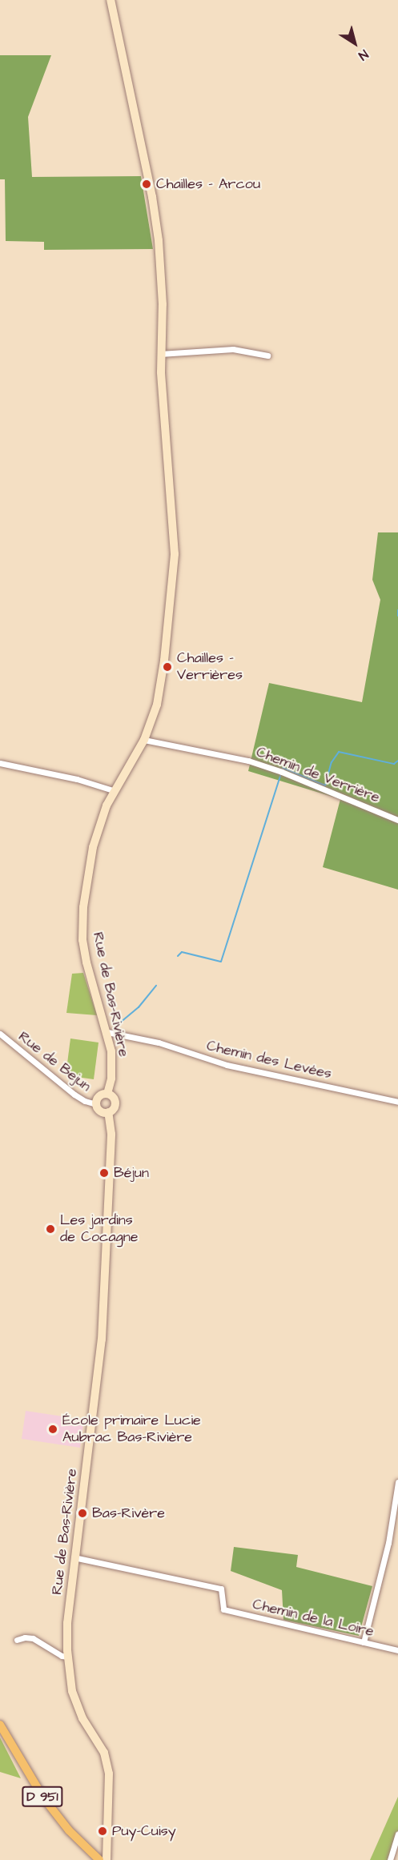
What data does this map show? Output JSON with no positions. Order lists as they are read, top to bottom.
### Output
{
  "streets": {
    "main road": ["D 951"],
    "street": [
      "Chemin de Verrière",
      "Rue de Bas-Rivière",
      "Chemin des Levées",
      "Rue de Bejun",
      "Chemin de la Loire"
    ]
  },
  "crossings": [
    ["Chemin de Verrière", "Rue de Bas-Rivière"],
    ["Rue de Bas-Rivière", "Chemin des Levées"],
    ["Rue de Bas-Rivière", "Rue de Bejun"],
    ["Rue de Bas-Rivière", "Chemin de la Loire"],
    ["Rue de Bas-Rivière", "D 951"]
  ],
  "places": [
    "Chailles - Arcou",
    "Chailles - Verrières",
    "Béjun",
    "Les jardins de Cocagne",
    "École primaire Lucie Aubrac Bas-Rivière",
    "Bas-Rivère",
    "Puy-Cuisy"
  ],
  "north": "bottom right"
}
